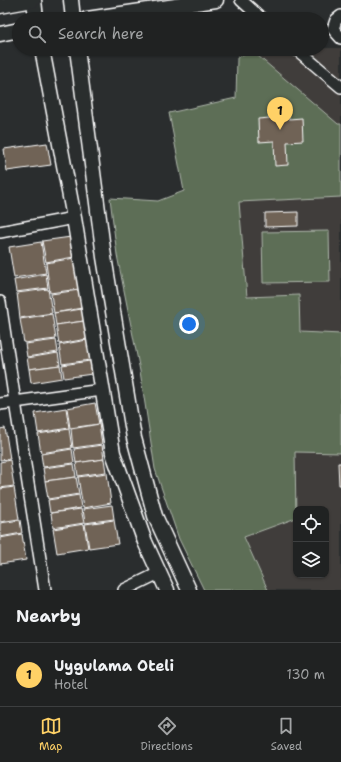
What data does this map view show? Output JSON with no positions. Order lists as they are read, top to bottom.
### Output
{
  "page": {
    "search": "Search here",
    "pins": "1",
    "heading": "Nearby",
    "list": [
      {
        "mark": "1",
        "name": "Uygulama Oteli",
        "note": "Hotel",
        "value": "130 m"
      }
    ],
    "nav": ["Map", "Directions", "Saved"]
  }
}
